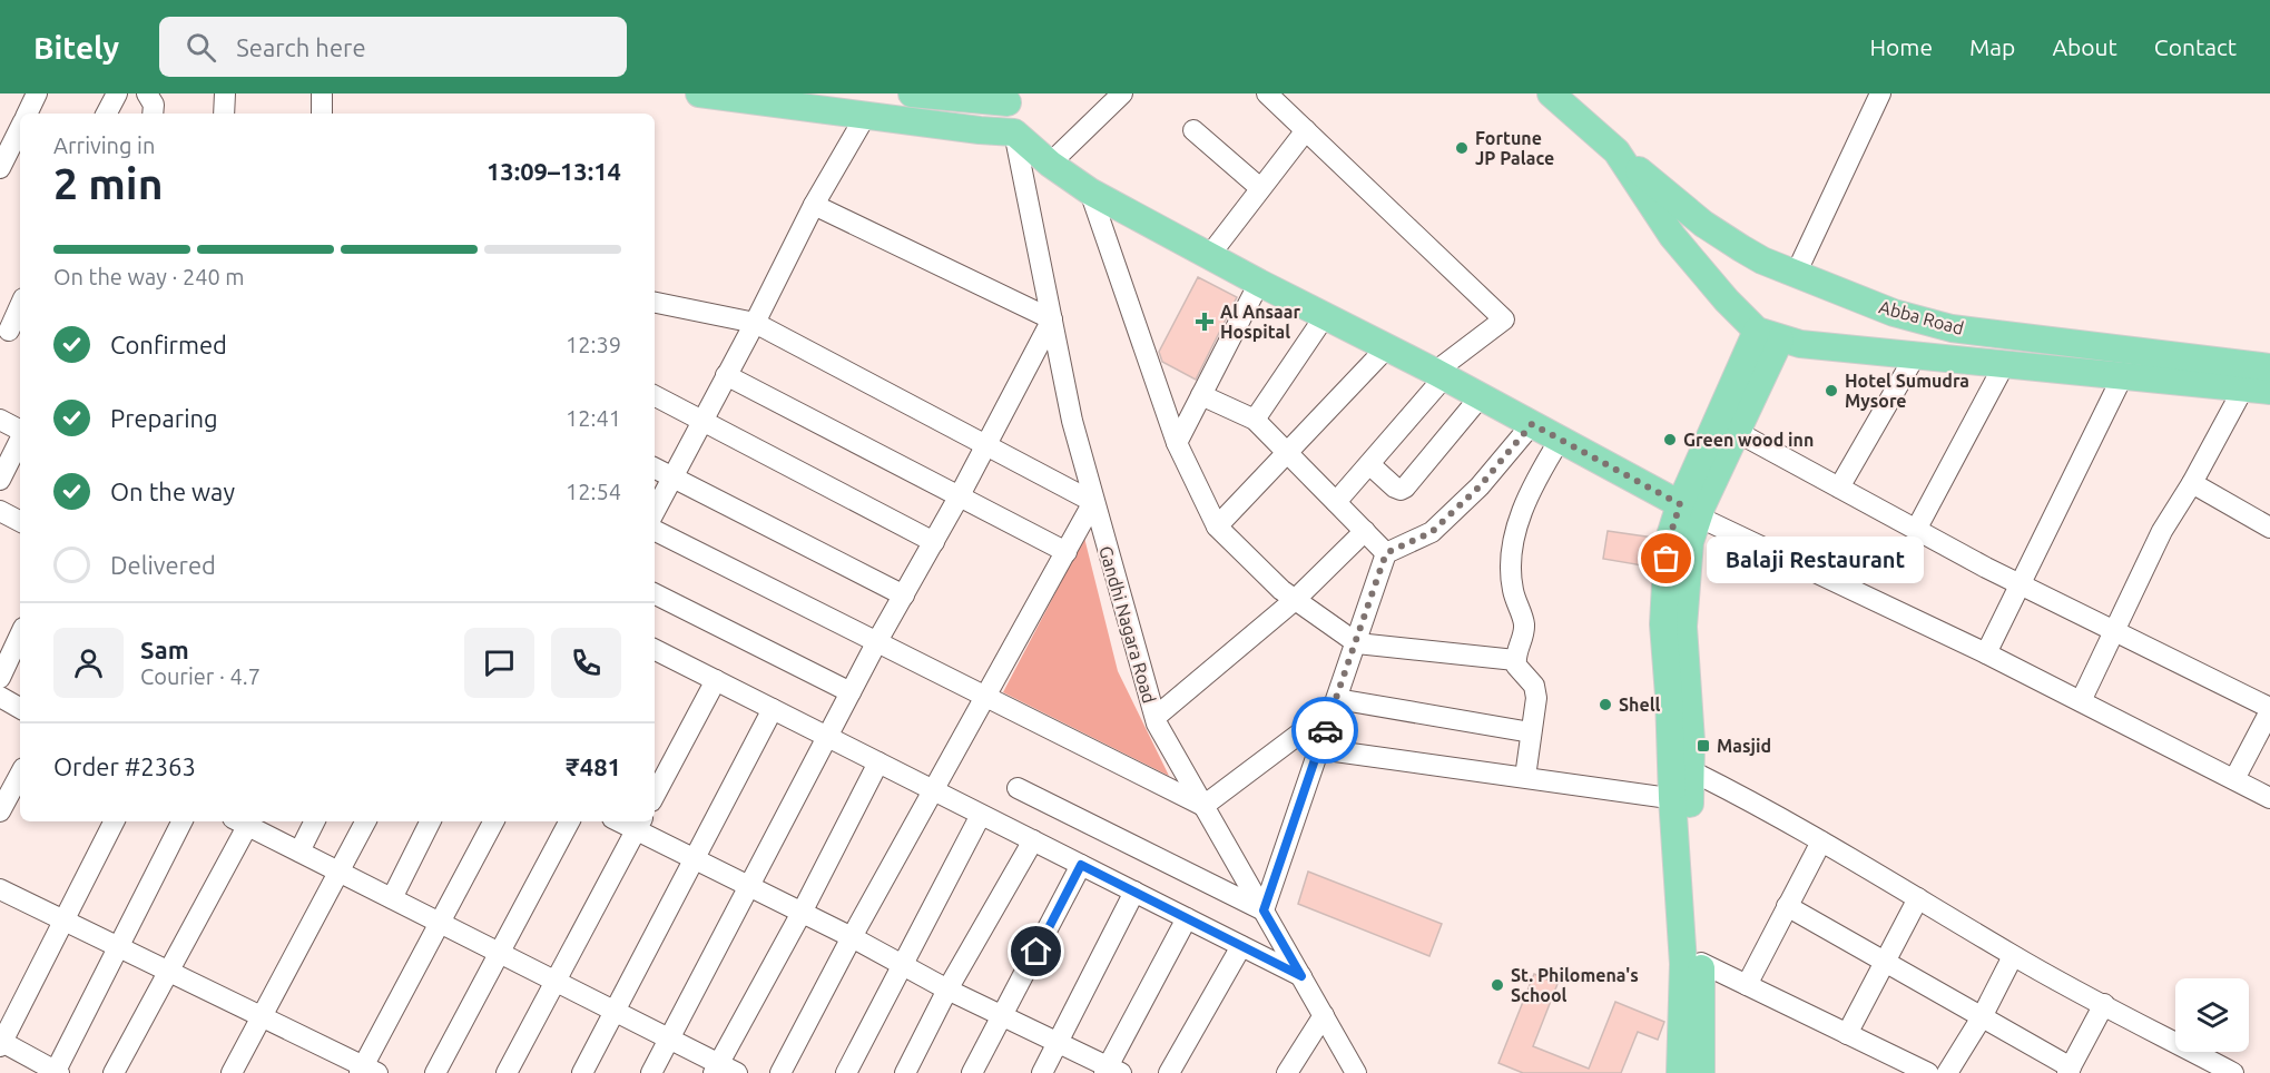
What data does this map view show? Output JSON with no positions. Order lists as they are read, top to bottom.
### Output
{
  "streets": {
    "main road": ["Abba Road"],
    "street": ["Gandhi Nagara Road"]
  },
  "places": {
    "other": [
      "Fortune JP Palace",
      "Hotel Sumudra Mysore",
      "Green wood inn",
      "Balaji Restaurant",
      "Shell",
      "St. Philomena's School"
    ],
    "health": ["Al Ansaar Hospital"],
    "transit": ["Masjid"]
  },
  "page": {
    "header": "Bitely",
    "search": "Search here",
    "nav": [
      "Home",
      "Map",
      "About",
      "Contact"
    ],
    "heading": ["2 min", "Arriving in", "13:09–13:14"],
    "panel": [
      "Sam",
      "Courier · 4.7",
      "Order #2363",
      "₹481"
    ],
    "bar": "On the way · 240 m",
    "list": [
      ["Confirmed", "12:39"],
      ["Preparing", "12:41"],
      ["On the way", "12:54"],
      "Delivered"
    ],
    "bubble": "Balaji Restaurant"
  }
}
